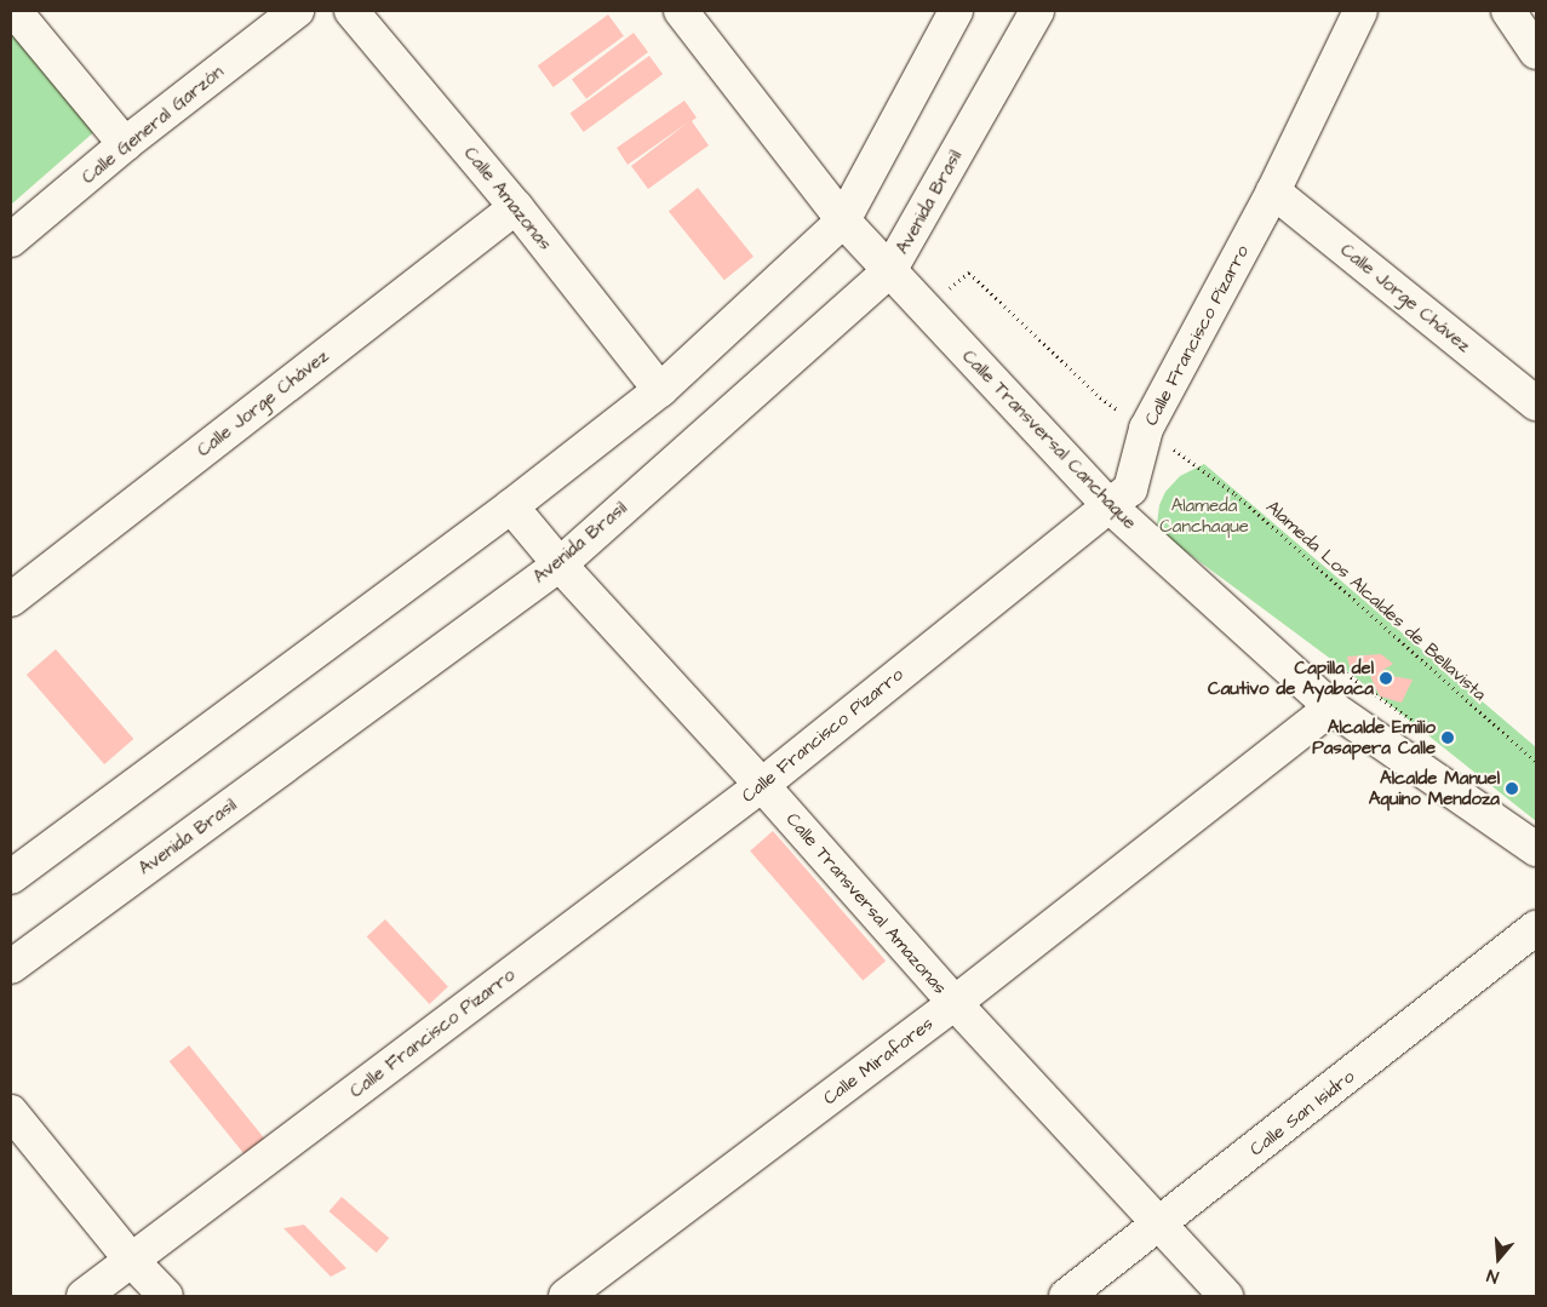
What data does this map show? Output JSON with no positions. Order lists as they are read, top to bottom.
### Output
{
  "streets": {
    "street": [
      "Calle General Garzón",
      "Calle Amazonas",
      "Avenida Brasil",
      "Calle Jorge Chávez",
      "Calle Francisco Pizarro",
      "Calle Transversal Canchaque",
      "Calle Transversal Amazonas",
      "Calle Mirafores",
      "Calle San Isidro"
    ],
    "path": ["Alameda Los Alcaldes de Bellavista"]
  },
  "crossings": [
    ["Calle Amazonas", "Calle Jorge Chávez"],
    ["Avenida Brasil", "Calle Transversal Canchaque"],
    ["Avenida Brasil", "Calle Transversal Amazonas"],
    ["Calle Jorge Chávez", "Calle Francisco Pizarro"],
    ["Calle Francisco Pizarro", "Calle Transversal Canchaque"],
    ["Calle Francisco Pizarro", "Alameda Los Alcaldes de Bellavista"],
    ["Calle Francisco Pizarro", "Calle Transversal Amazonas"],
    ["Calle Transversal Canchaque", "Calle Mirafores"],
    ["Calle Transversal Amazonas", "Calle Mirafores"],
    ["Calle Transversal Amazonas", "Calle San Isidro"]
  ],
  "parks": ["Alameda Canchaque"],
  "places": ["Capilla del Cautivo de Ayabaca", "Alcalde Emilio Pasapera Calle", "Alcalde Manuel Aquino Mendoza"],
  "north": "bottom"
}
